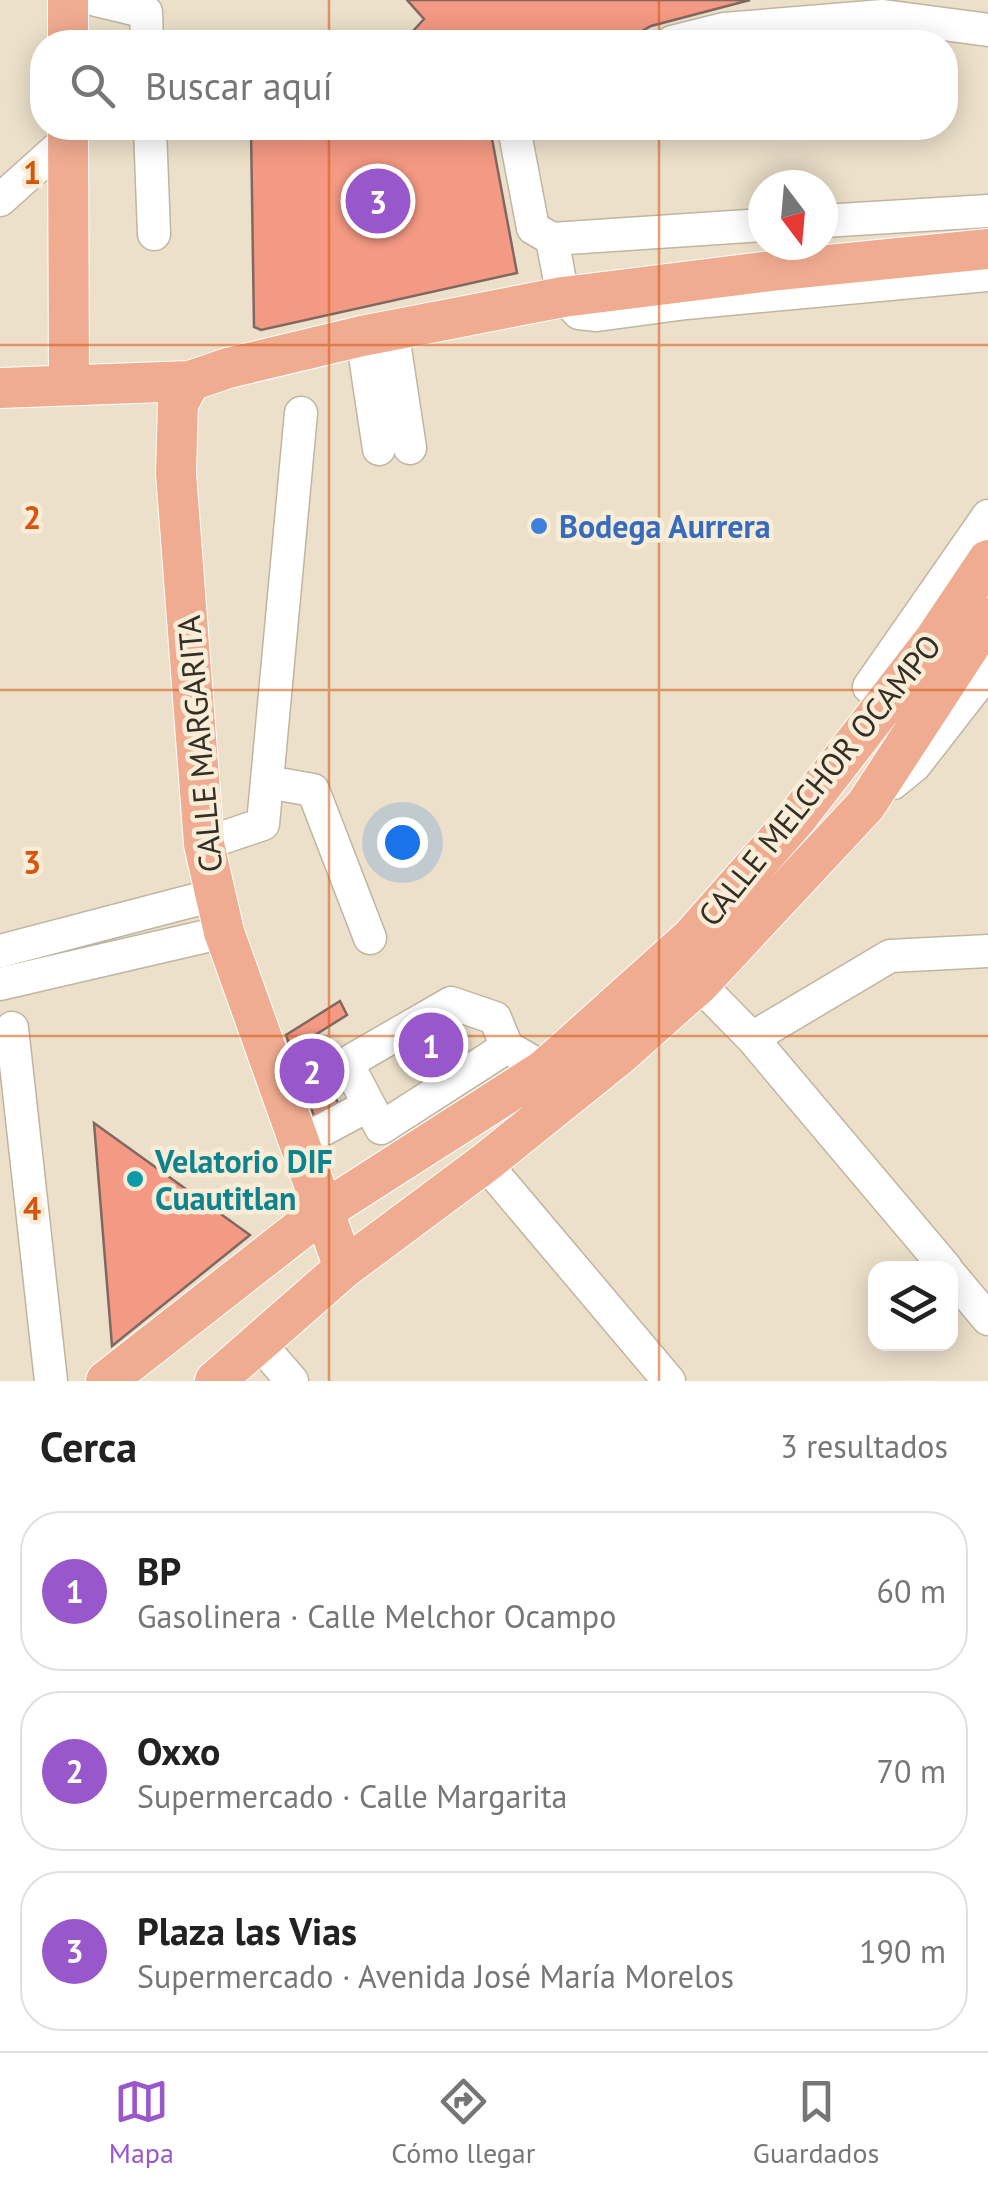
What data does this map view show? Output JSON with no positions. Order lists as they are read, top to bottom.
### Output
{
  "streets": {
    "main road": ["CALLE MARGARITA", "CALLE MELCHOR OCAMPO"]
  },
  "crossings": [
    ["CALLE MARGARITA", "CALLE MELCHOR OCAMPO"]
  ],
  "places": ["Bodega Aurrera", "Velatorio DIF Cuautitlan"],
  "north": "bottom",
  "page": {
    "search": "Buscar aquí",
    "pins": ["3", "1", "2"],
    "heading": ["Cerca", "3 resultados"],
    "list": [
      {
        "mark": "1",
        "name": "BP",
        "note": "Gasolinera · Calle Melchor Ocampo",
        "value": "60 m"
      },
      {
        "mark": "2",
        "name": "Oxxo",
        "note": "Supermercado · Calle Margarita",
        "value": "70 m"
      },
      {
        "mark": "3",
        "name": "Plaza las Vias",
        "note": "Supermercado · Avenida José María Morelos",
        "value": "190 m"
      }
    ],
    "nav": ["Mapa", "Cómo llegar", "Guardados"]
  },
  "grid": {
    "rows": [
      "1",
      "2",
      "3",
      "4"
    ]
  }
}
